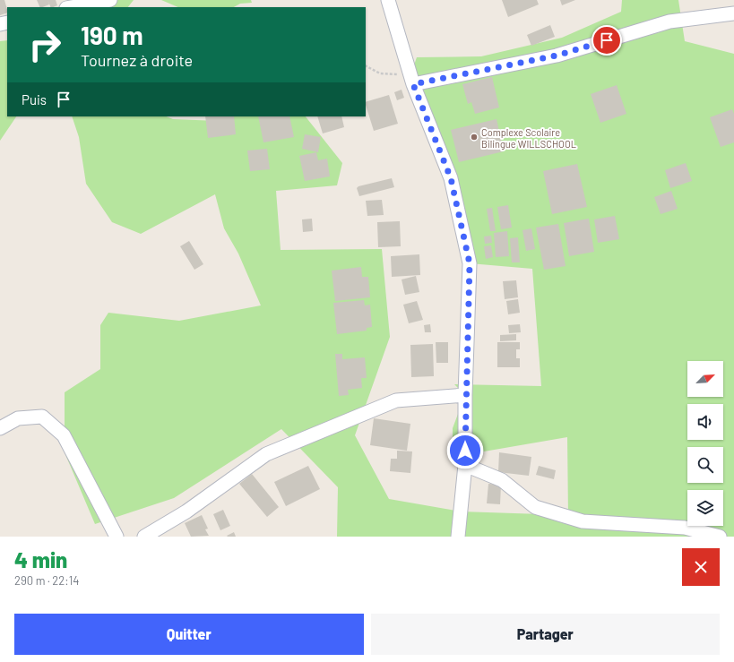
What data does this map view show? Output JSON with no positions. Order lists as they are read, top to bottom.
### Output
{
  "places": ["Complexe Scolaire Bilingue WILLSCHOOL"],
  "north": "top right",
  "page": {
    "turn": ["190 m", "Tournez à droite"],
    "then": "Puis",
    "heading": ["4 min", "290 m · 22:14"],
    "buttons": ["Quitter", "Partager"]
  }
}
